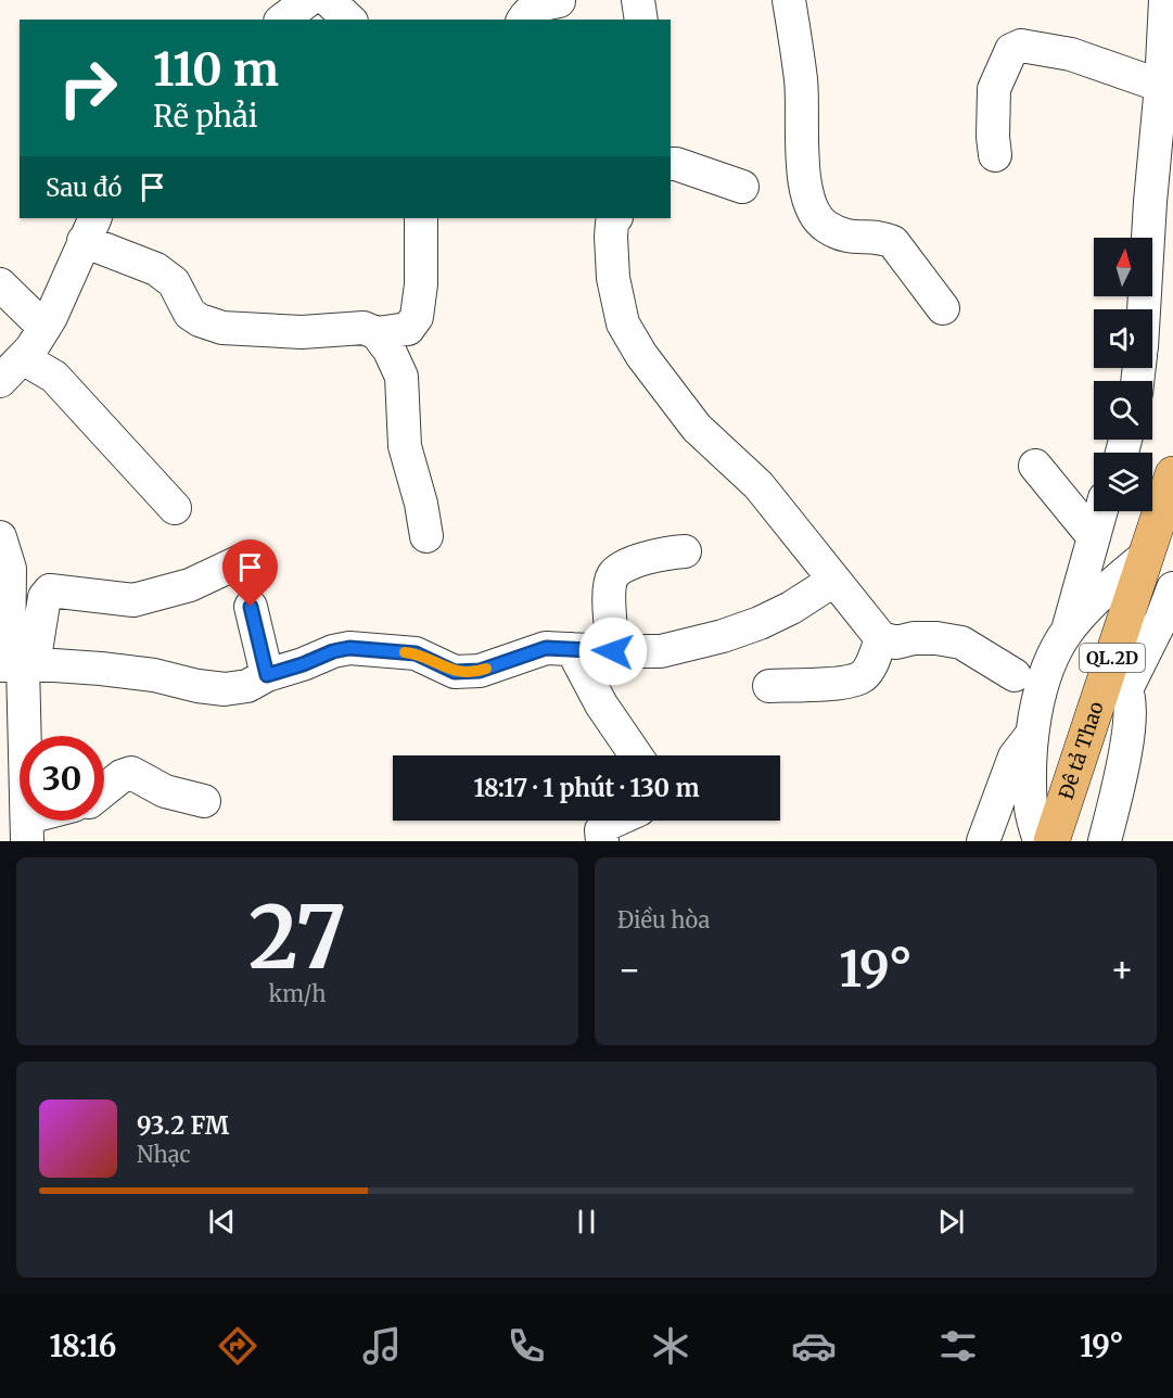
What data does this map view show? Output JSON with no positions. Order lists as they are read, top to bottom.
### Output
{
  "streets": {
    "main road": ["QL.2D", "Đê tả Thao"]
  },
  "north": "top",
  "page": {
    "turn": ["110 m", "Rẽ phải"],
    "then": "Sau đó",
    "limit": "30",
    "trip": "18:17 · 1 phút · 130 m",
    "tile": [
      ["27", "km/h"],
      "Điều hòa"
    ],
    "heat": ["−", "19°", "+"],
    "song": ["93.2 FM", "Nhạc"],
    "tabs": ["18:16", "19°"]
  }
}
